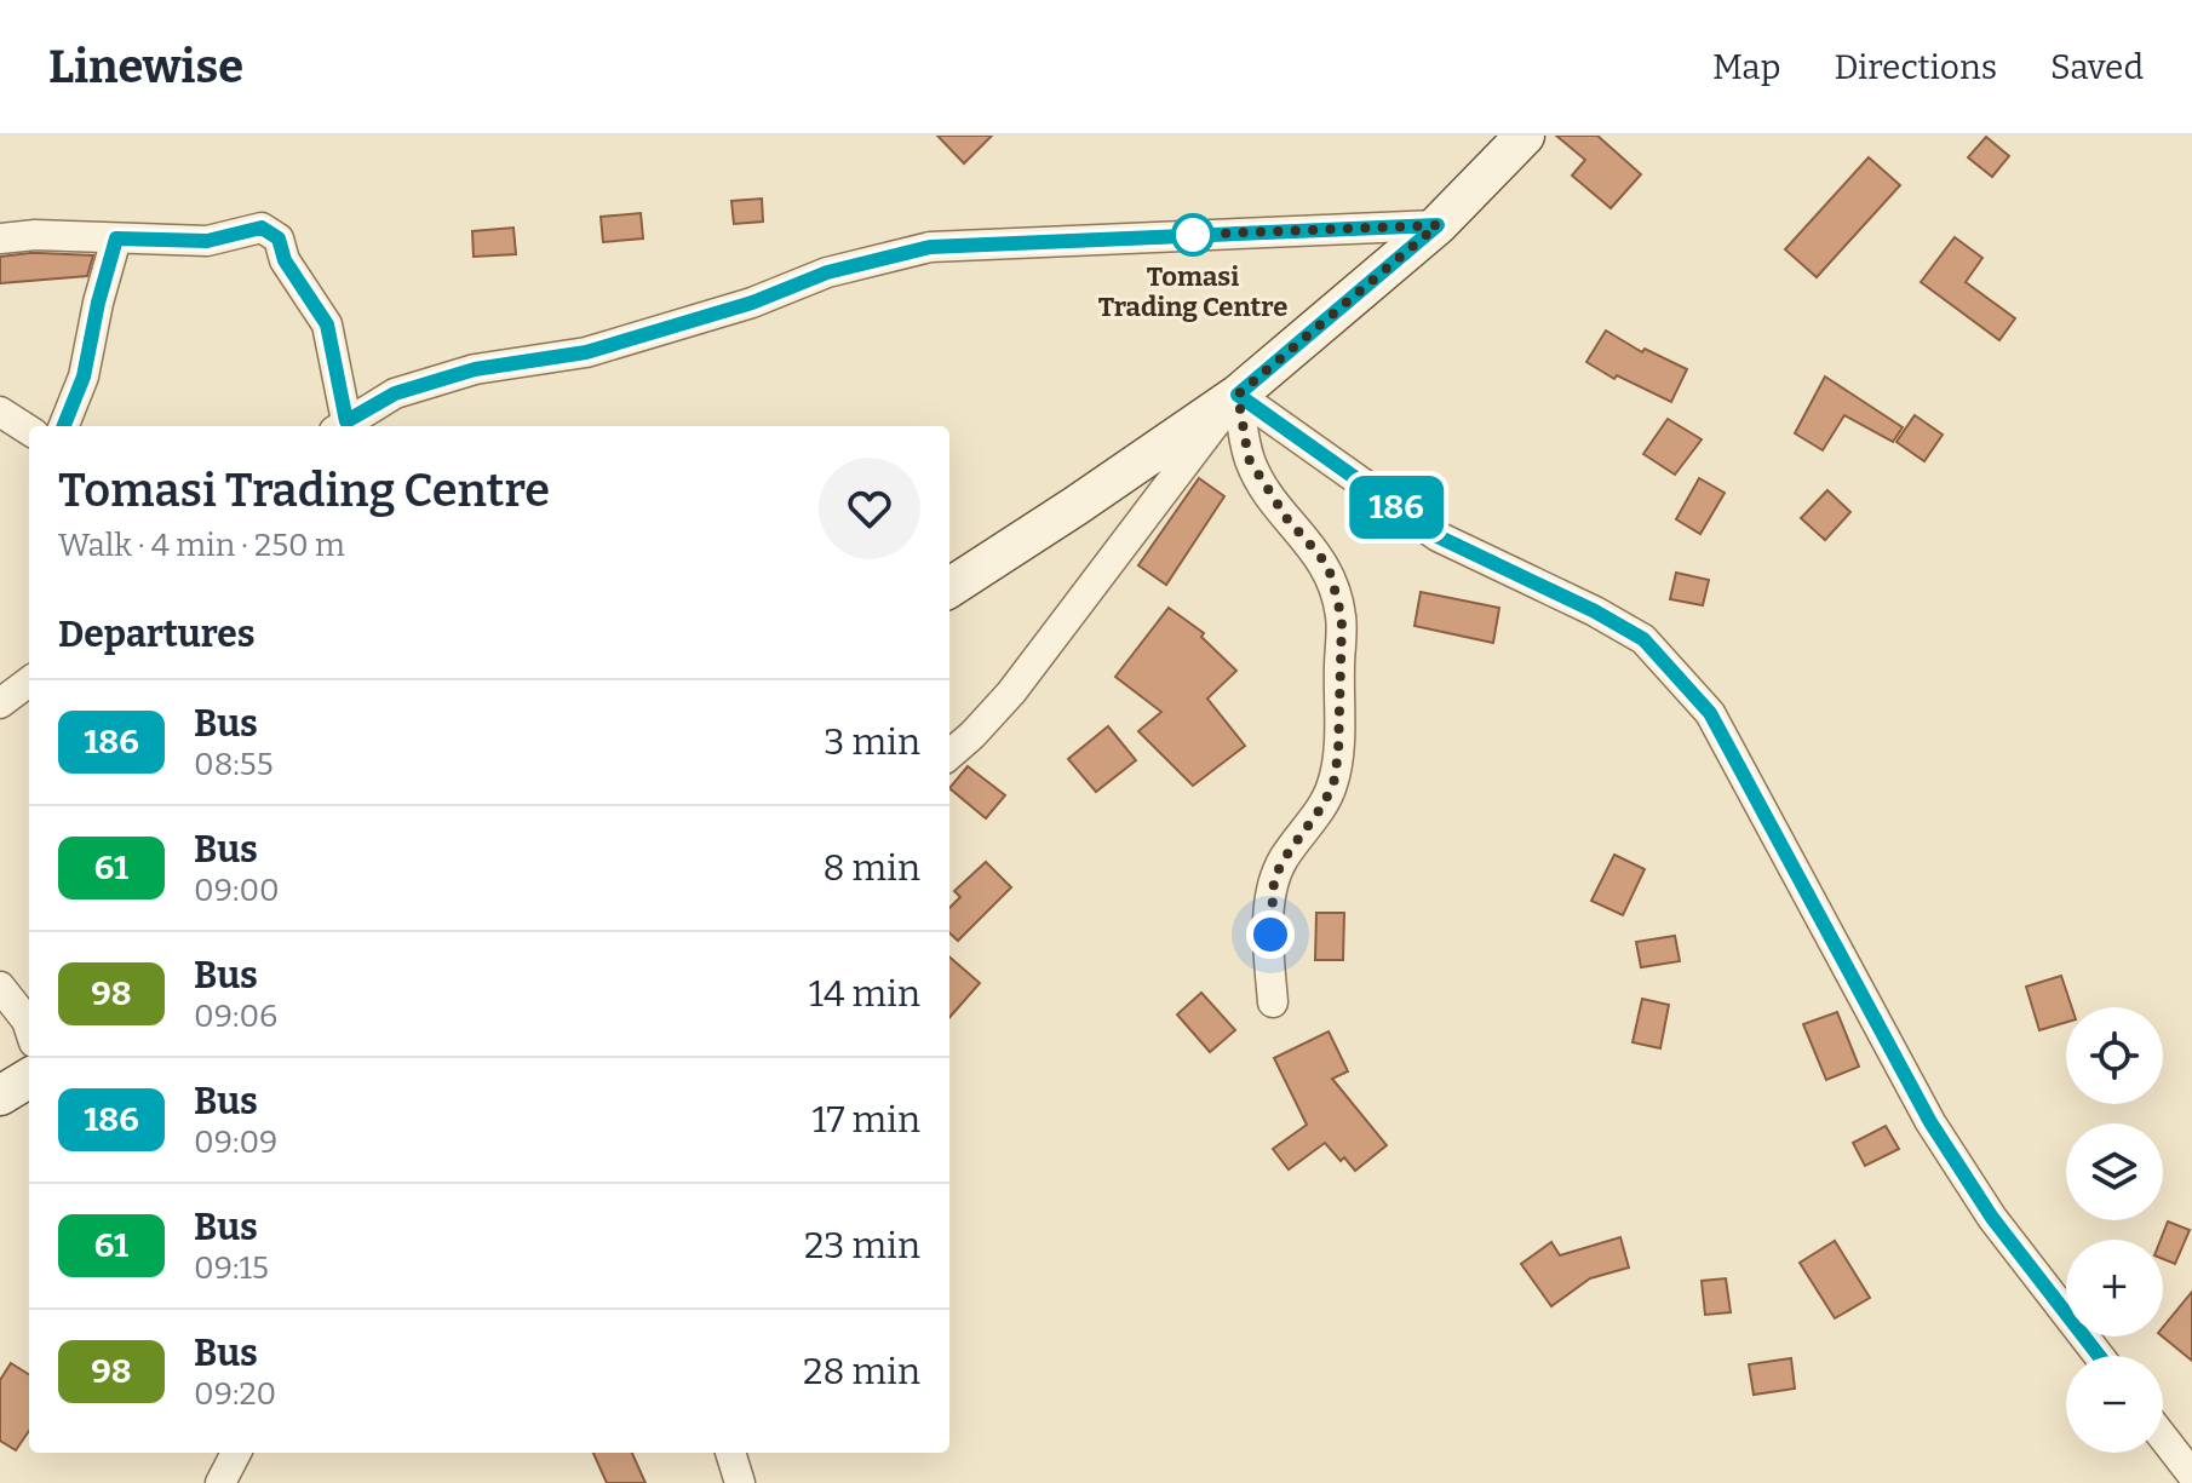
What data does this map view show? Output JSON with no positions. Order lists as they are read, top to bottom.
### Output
{
  "places": ["Tomasi Trading Centre"],
  "lines": ["bus line 186"],
  "page": {
    "header": "Linewise",
    "nav": ["Map", "Directions", "Saved"],
    "on_map": "186",
    "heading": [
      ["Tomasi Trading Centre", "Walk · 4 min · 250 m"],
      "Departures"
    ],
    "list": [
      {
        "mark": "186",
        "name": "Bus",
        "note": "08:55",
        "value": "3 min"
      },
      {
        "mark": "61",
        "name": "Bus",
        "note": "09:00",
        "value": "8 min"
      },
      {
        "mark": "98",
        "name": "Bus",
        "note": "09:06",
        "value": "14 min"
      },
      {
        "mark": "186",
        "name": "Bus",
        "note": "09:09",
        "value": "17 min"
      },
      {
        "mark": "61",
        "name": "Bus",
        "note": "09:15",
        "value": "23 min"
      },
      {
        "mark": "98",
        "name": "Bus",
        "note": "09:20",
        "value": "28 min"
      }
    ],
    "map_buttons": ["+", "−"]
  }
}
